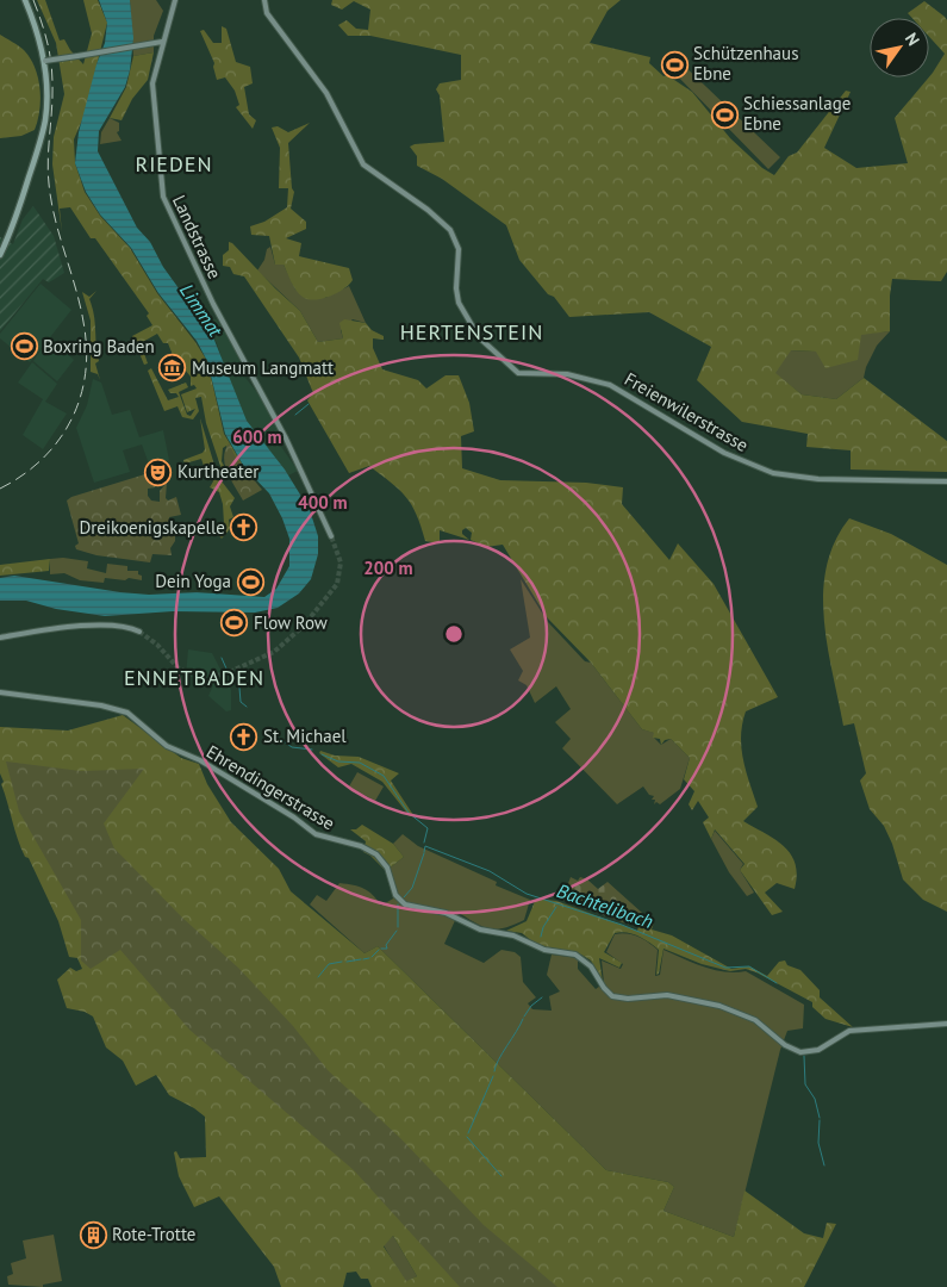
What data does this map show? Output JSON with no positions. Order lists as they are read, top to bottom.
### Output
{
  "streets": {
    "main road": ["Landstrasse", "Freienwilerstrasse", "Ehrendingerstrasse"]
  },
  "districts": ["RIEDEN", "HERTENSTEIN", "ENNETBADEN"],
  "water": ["Limmat", "Bachtelibach"],
  "places": {
    "sports": [
      "Schützenhaus Ebne",
      "Schiessanlage Ebne",
      "Boxring Baden",
      "Dein Yoga",
      "Flow Row"
    ],
    "museum": ["Museum Langmatt"],
    "theatre": ["Kurtheater"],
    "church": ["Dreikoenigskapelle", "St. Michael"],
    "building": ["Rote-Trotte"]
  },
  "north": "top right",
  "rings": ["600 m", "400 m", "200 m"]
}
